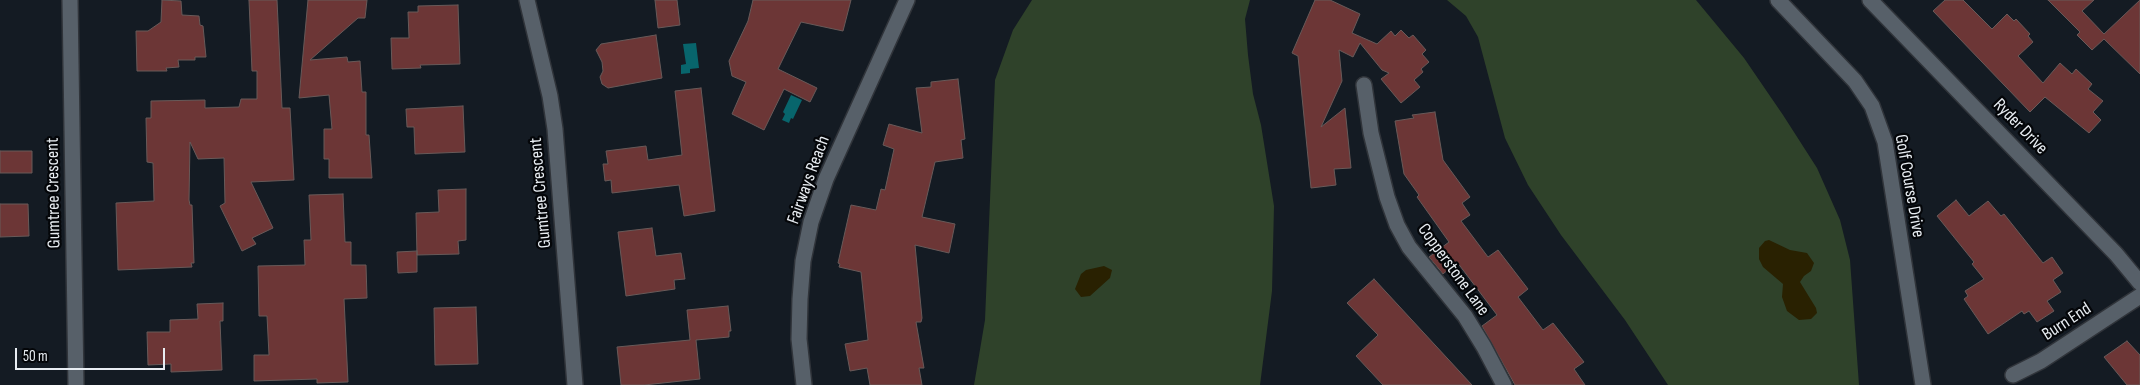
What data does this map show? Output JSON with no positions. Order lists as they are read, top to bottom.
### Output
{
  "streets": {
    "street": [
      "Ryder Drive",
      "Fairways Reach",
      "Golf Course Drive",
      "Gumtree Crescent",
      "Copperstone Lane",
      "Burn End"
    ]
  },
  "scale_bar": "50 m"
}
